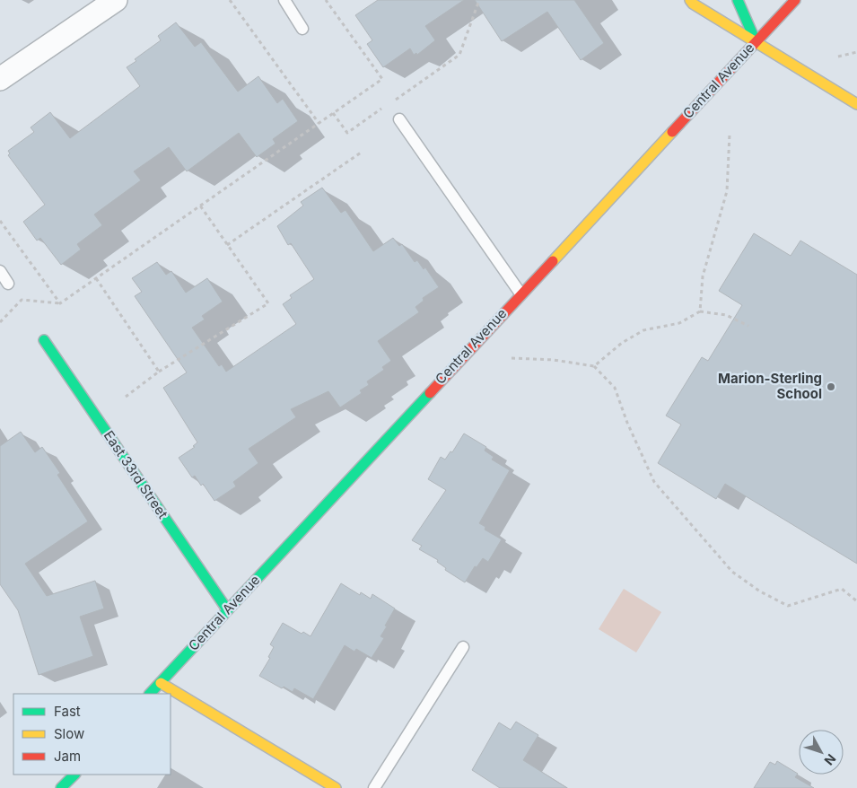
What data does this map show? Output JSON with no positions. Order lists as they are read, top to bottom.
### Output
{
  "streets": {
    "street": ["Central Avenue", "East 33rd Street"]
  },
  "crossings": [
    ["Central Avenue", "East 33rd Street"]
  ],
  "places": ["Marion-Sterling School"],
  "legend": ["Fast", "Slow", "Jam"],
  "north": "bottom right"
}
